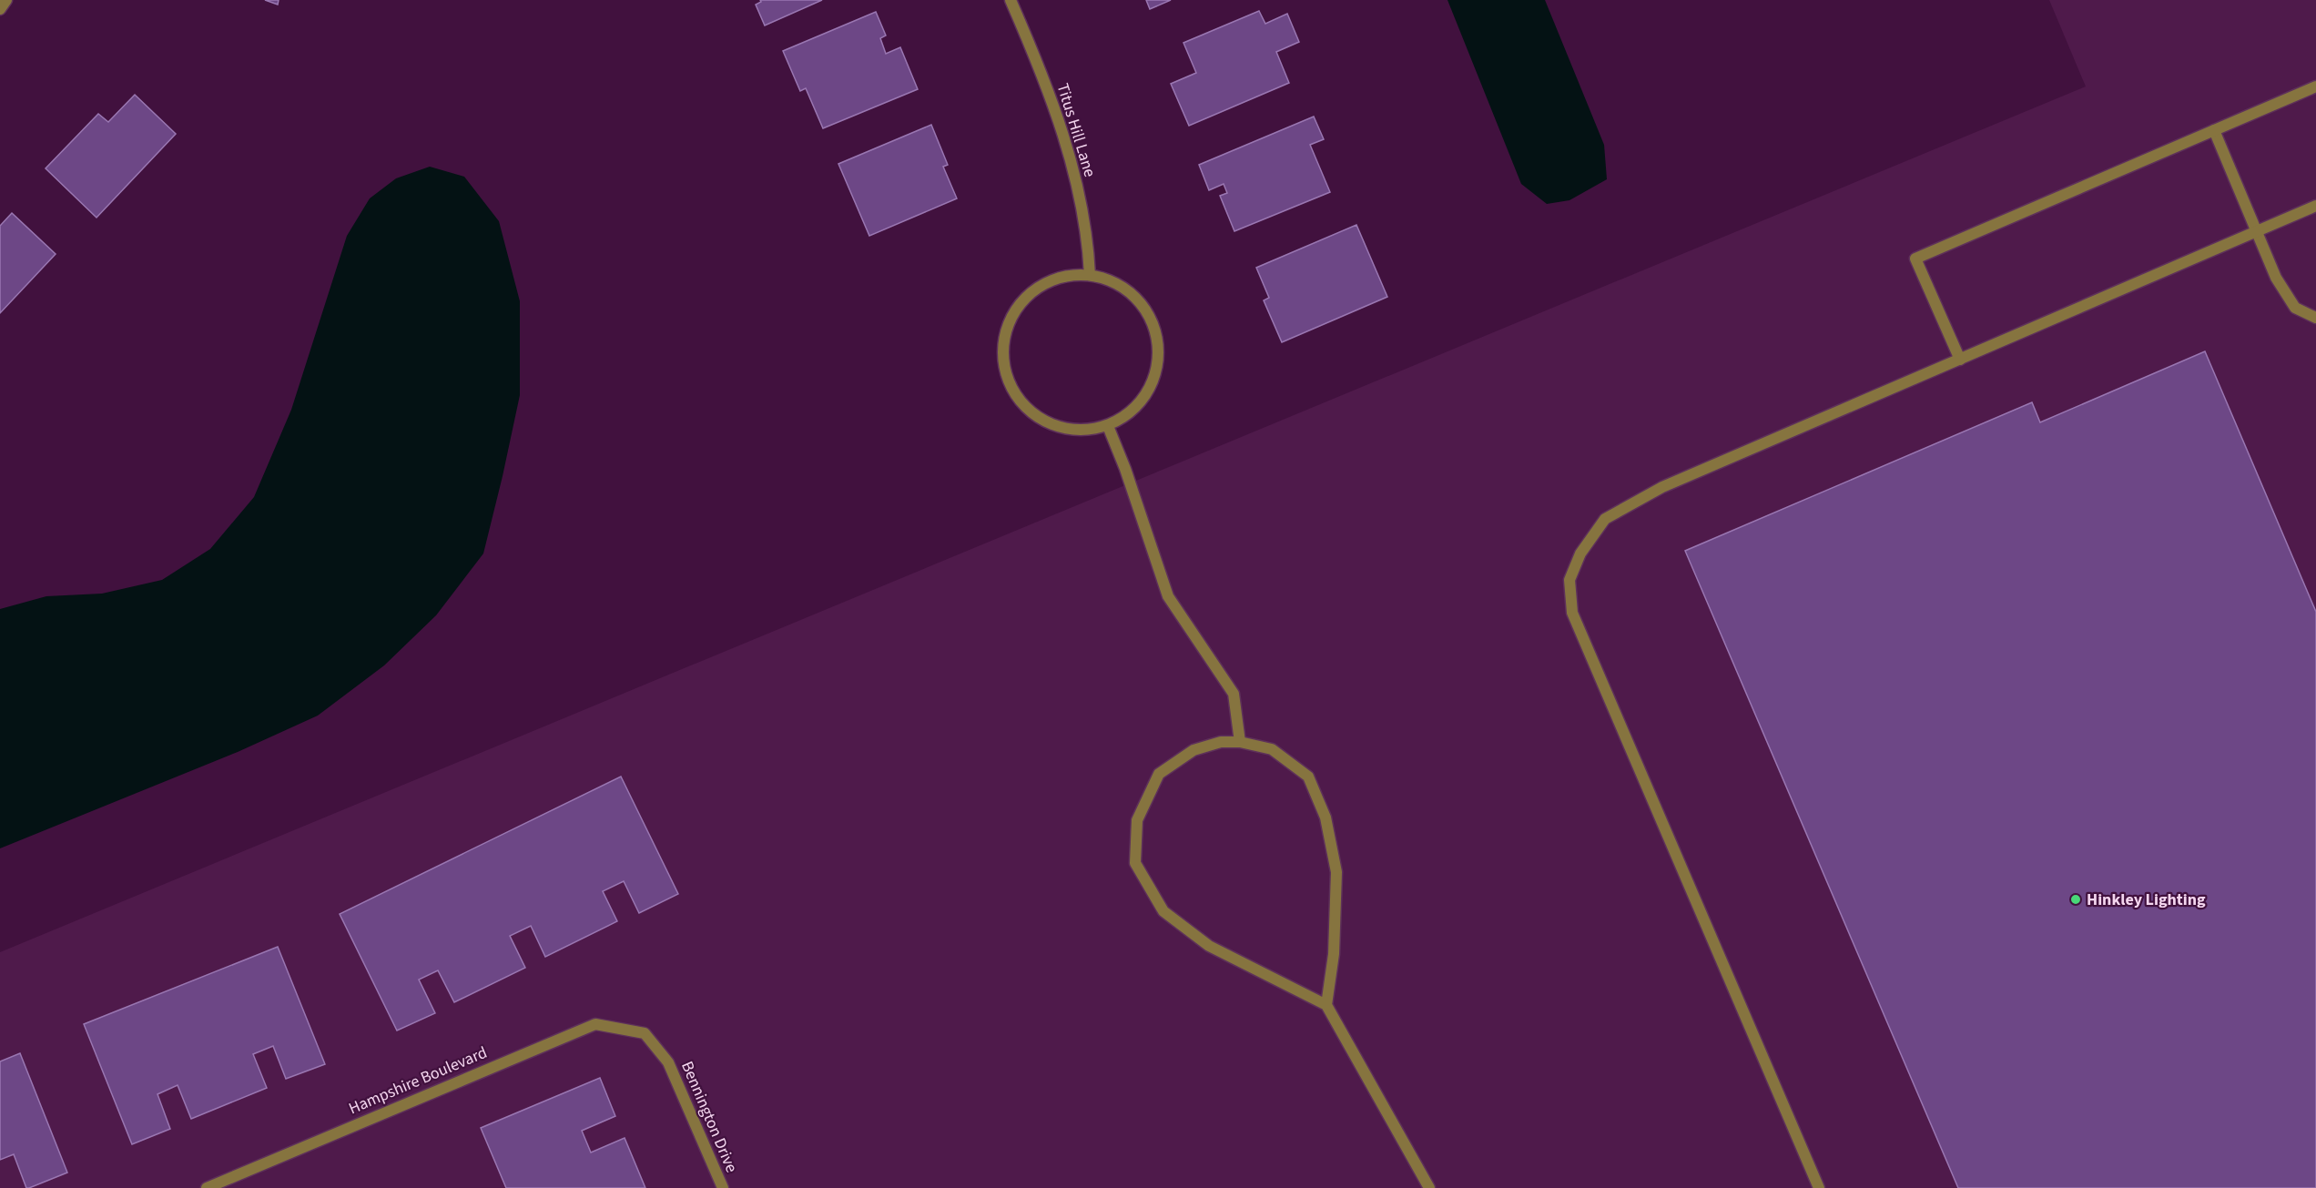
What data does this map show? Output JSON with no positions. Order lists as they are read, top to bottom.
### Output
{
  "streets": {
    "street": ["Titus Hill Lane", "Hampshire Boulevard", "Bennington Drive"]
  },
  "crossings": [
    ["Hampshire Boulevard", "Bennington Drive"]
  ],
  "places": ["Hinkley Lighting"]
}
